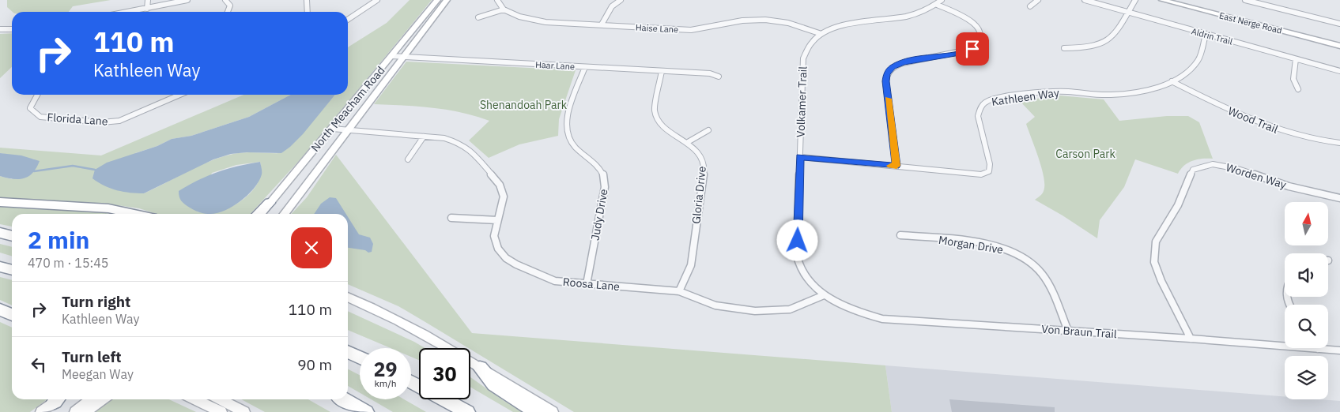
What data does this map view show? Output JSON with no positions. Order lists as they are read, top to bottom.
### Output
{
  "streets": {
    "main road": ["East Nerge Road", "North Meacham Road"],
    "street": [
      "Haise Lane",
      "Aldrin Trail",
      "Haar Lane",
      "Kathleen Way",
      "Volkamer Trail",
      "Florida Lane",
      "Wood Trail",
      "Worden Way",
      "Gloria Drive",
      "Judy Drive",
      "Morgan Drive",
      "Roosa Lane",
      "Von Braun Trail"
    ]
  },
  "crossings": [
    ["Haise Lane", "Volkamer Trail"],
    ["Aldrin Trail", "Kathleen Way"],
    ["Haar Lane", "North Meacham Road"],
    ["Haar Lane", "Gloria Drive"],
    ["Haar Lane", "Judy Drive"],
    ["Kathleen Way", "Volkamer Trail"],
    ["Kathleen Way", "Wood Trail"],
    ["Volkamer Trail", "Roosa Lane"],
    ["Volkamer Trail", "Von Braun Trail"],
    ["North Meacham Road", "Roosa Lane"],
    ["Worden Way", "Von Braun Trail"],
    ["Gloria Drive", "Roosa Lane"],
    ["Judy Drive", "Roosa Lane"],
    ["Morgan Drive", "Von Braun Trail"],
    ["Roosa Lane", "Von Braun Trail"]
  ],
  "parks": ["Shenandoah Park", "Carson Park"],
  "north": "top",
  "page": {
    "turn": ["110 m", "Kathleen Way"],
    "heading": ["2 min", "470 m · 15:45"],
    "list": [
      {
        "name": "Turn right",
        "note": "Kathleen Way",
        "value": "110 m"
      },
      {
        "name": "Turn left",
        "note": "Meegan Way",
        "value": "90 m"
      }
    ],
    "speed": "29 km/h",
    "limit": "30"
  }
}
